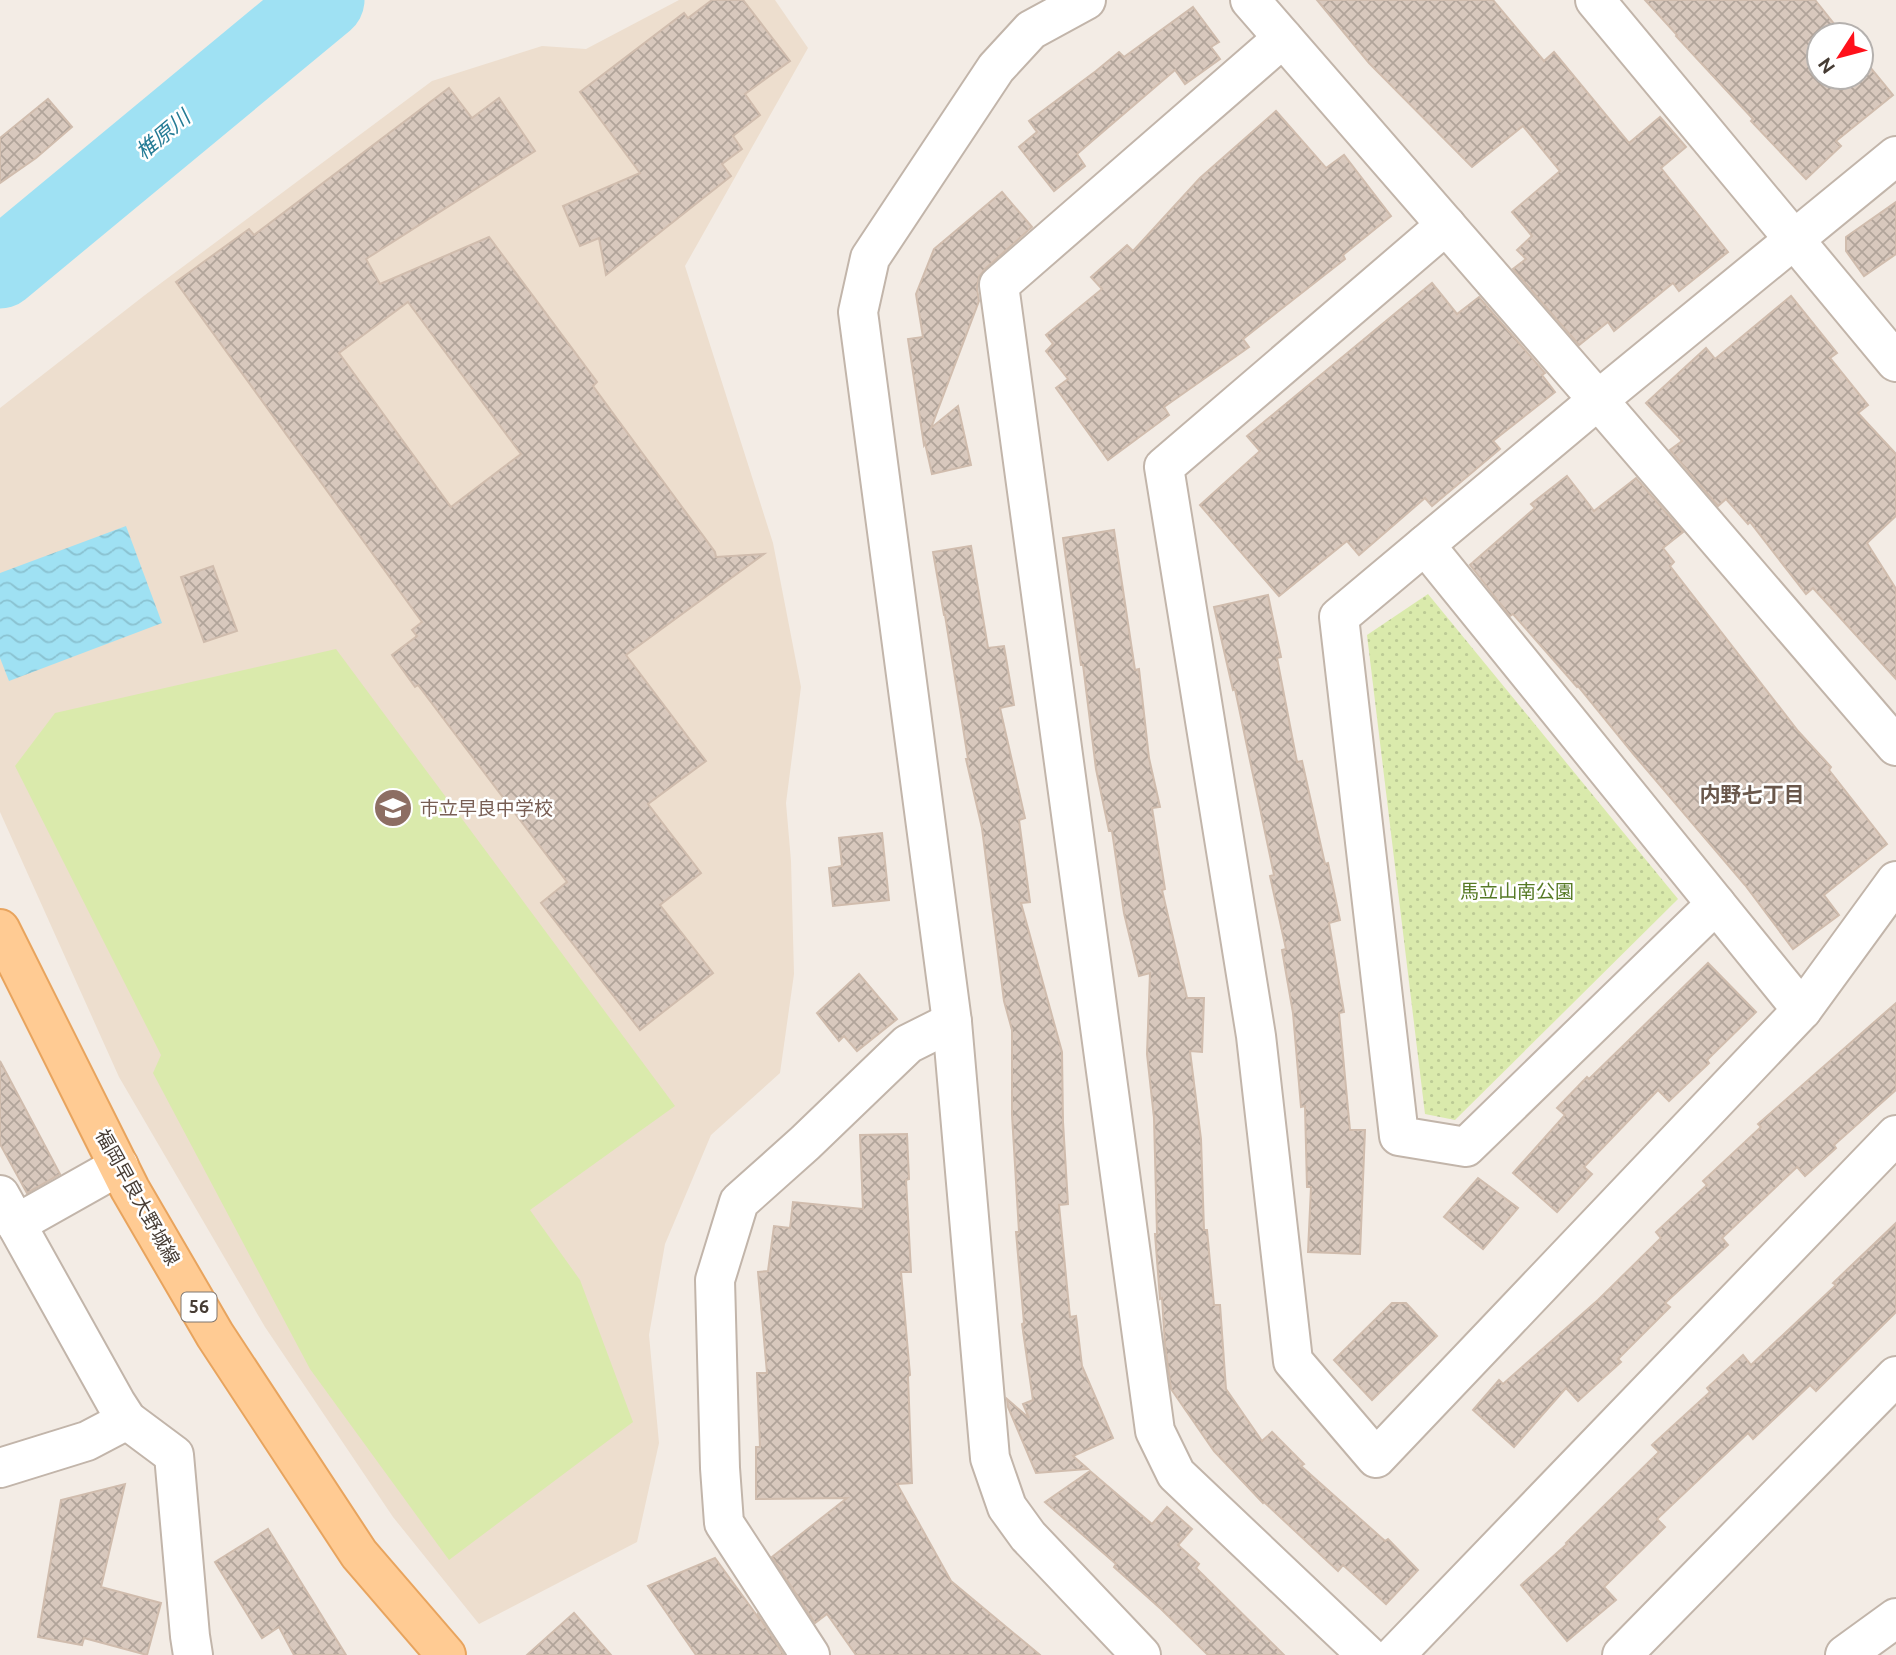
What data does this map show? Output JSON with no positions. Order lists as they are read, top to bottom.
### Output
{
  "streets": {
    "main road": ["福岡早良大野城線", "56"]
  },
  "districts": ["内野七丁目"],
  "water": ["椎原川"],
  "parks": ["馬立山南公園"],
  "places": {
    "school or university": ["市立早良中学校"]
  },
  "north": "bottom left"
}
